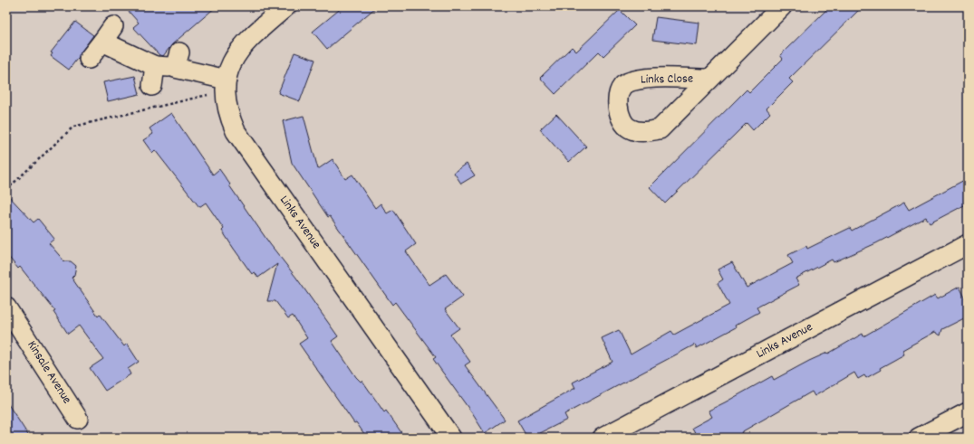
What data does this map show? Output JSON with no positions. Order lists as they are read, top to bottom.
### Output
{
  "streets": {
    "street": ["Links Close", "Links Avenue", "Kinsale Avenue"]
  }
}
